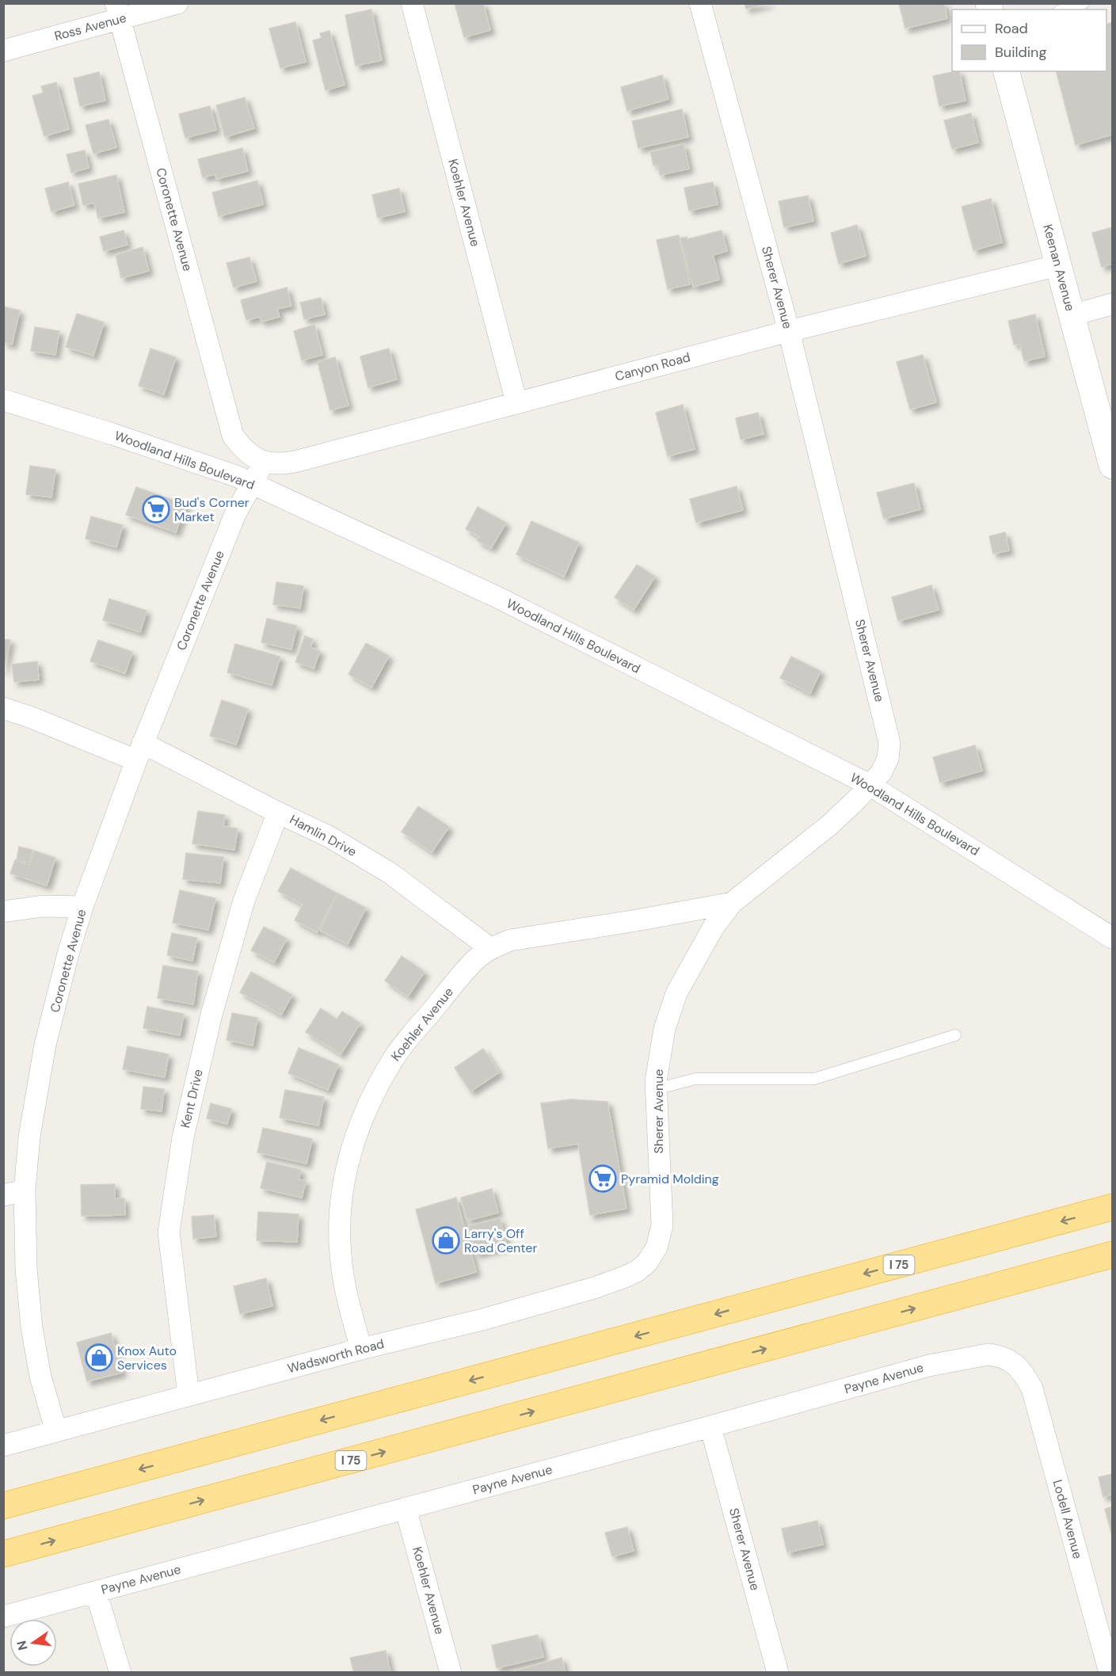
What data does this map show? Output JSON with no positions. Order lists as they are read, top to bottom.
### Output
{
  "streets": {
    "highway": ["I 75"],
    "street": [
      "Ross Avenue",
      "Koehler Avenue",
      "Coronette Avenue",
      "Keenan Avenue",
      "Sherer Avenue",
      "Canyon Road",
      "Woodland Hills Boulevard",
      "Hamlin Drive",
      "Kent Drive",
      "Wadsworth Road",
      "Payne Avenue",
      "Lodell Avenue"
    ]
  },
  "crossings": [
    ["Ross Avenue", "Coronette Avenue"],
    ["Koehler Avenue", "Sherer Avenue"],
    ["Koehler Avenue", "Canyon Road"],
    ["Koehler Avenue", "Hamlin Drive"],
    ["Koehler Avenue", "Wadsworth Road"],
    ["Koehler Avenue", "Payne Avenue"],
    ["Coronette Avenue", "Canyon Road"],
    ["Coronette Avenue", "Woodland Hills Boulevard"],
    ["Coronette Avenue", "Hamlin Drive"],
    ["Coronette Avenue", "Wadsworth Road"],
    ["Keenan Avenue", "Canyon Road"],
    ["Sherer Avenue", "Canyon Road"],
    ["Sherer Avenue", "Woodland Hills Boulevard"],
    ["Sherer Avenue", "Wadsworth Road"],
    ["Sherer Avenue", "Payne Avenue"],
    ["Hamlin Drive", "Kent Drive"],
    ["Kent Drive", "Wadsworth Road"],
    ["Payne Avenue", "Lodell Avenue"]
  ],
  "places": {
    "supermarket": ["Bud's Corner Market", "Pyramid Molding"],
    "shop": ["Larry's Off Road Center", "Knox Auto Services"]
  },
  "legend": ["Road", "Building"],
  "north": "left"
}
